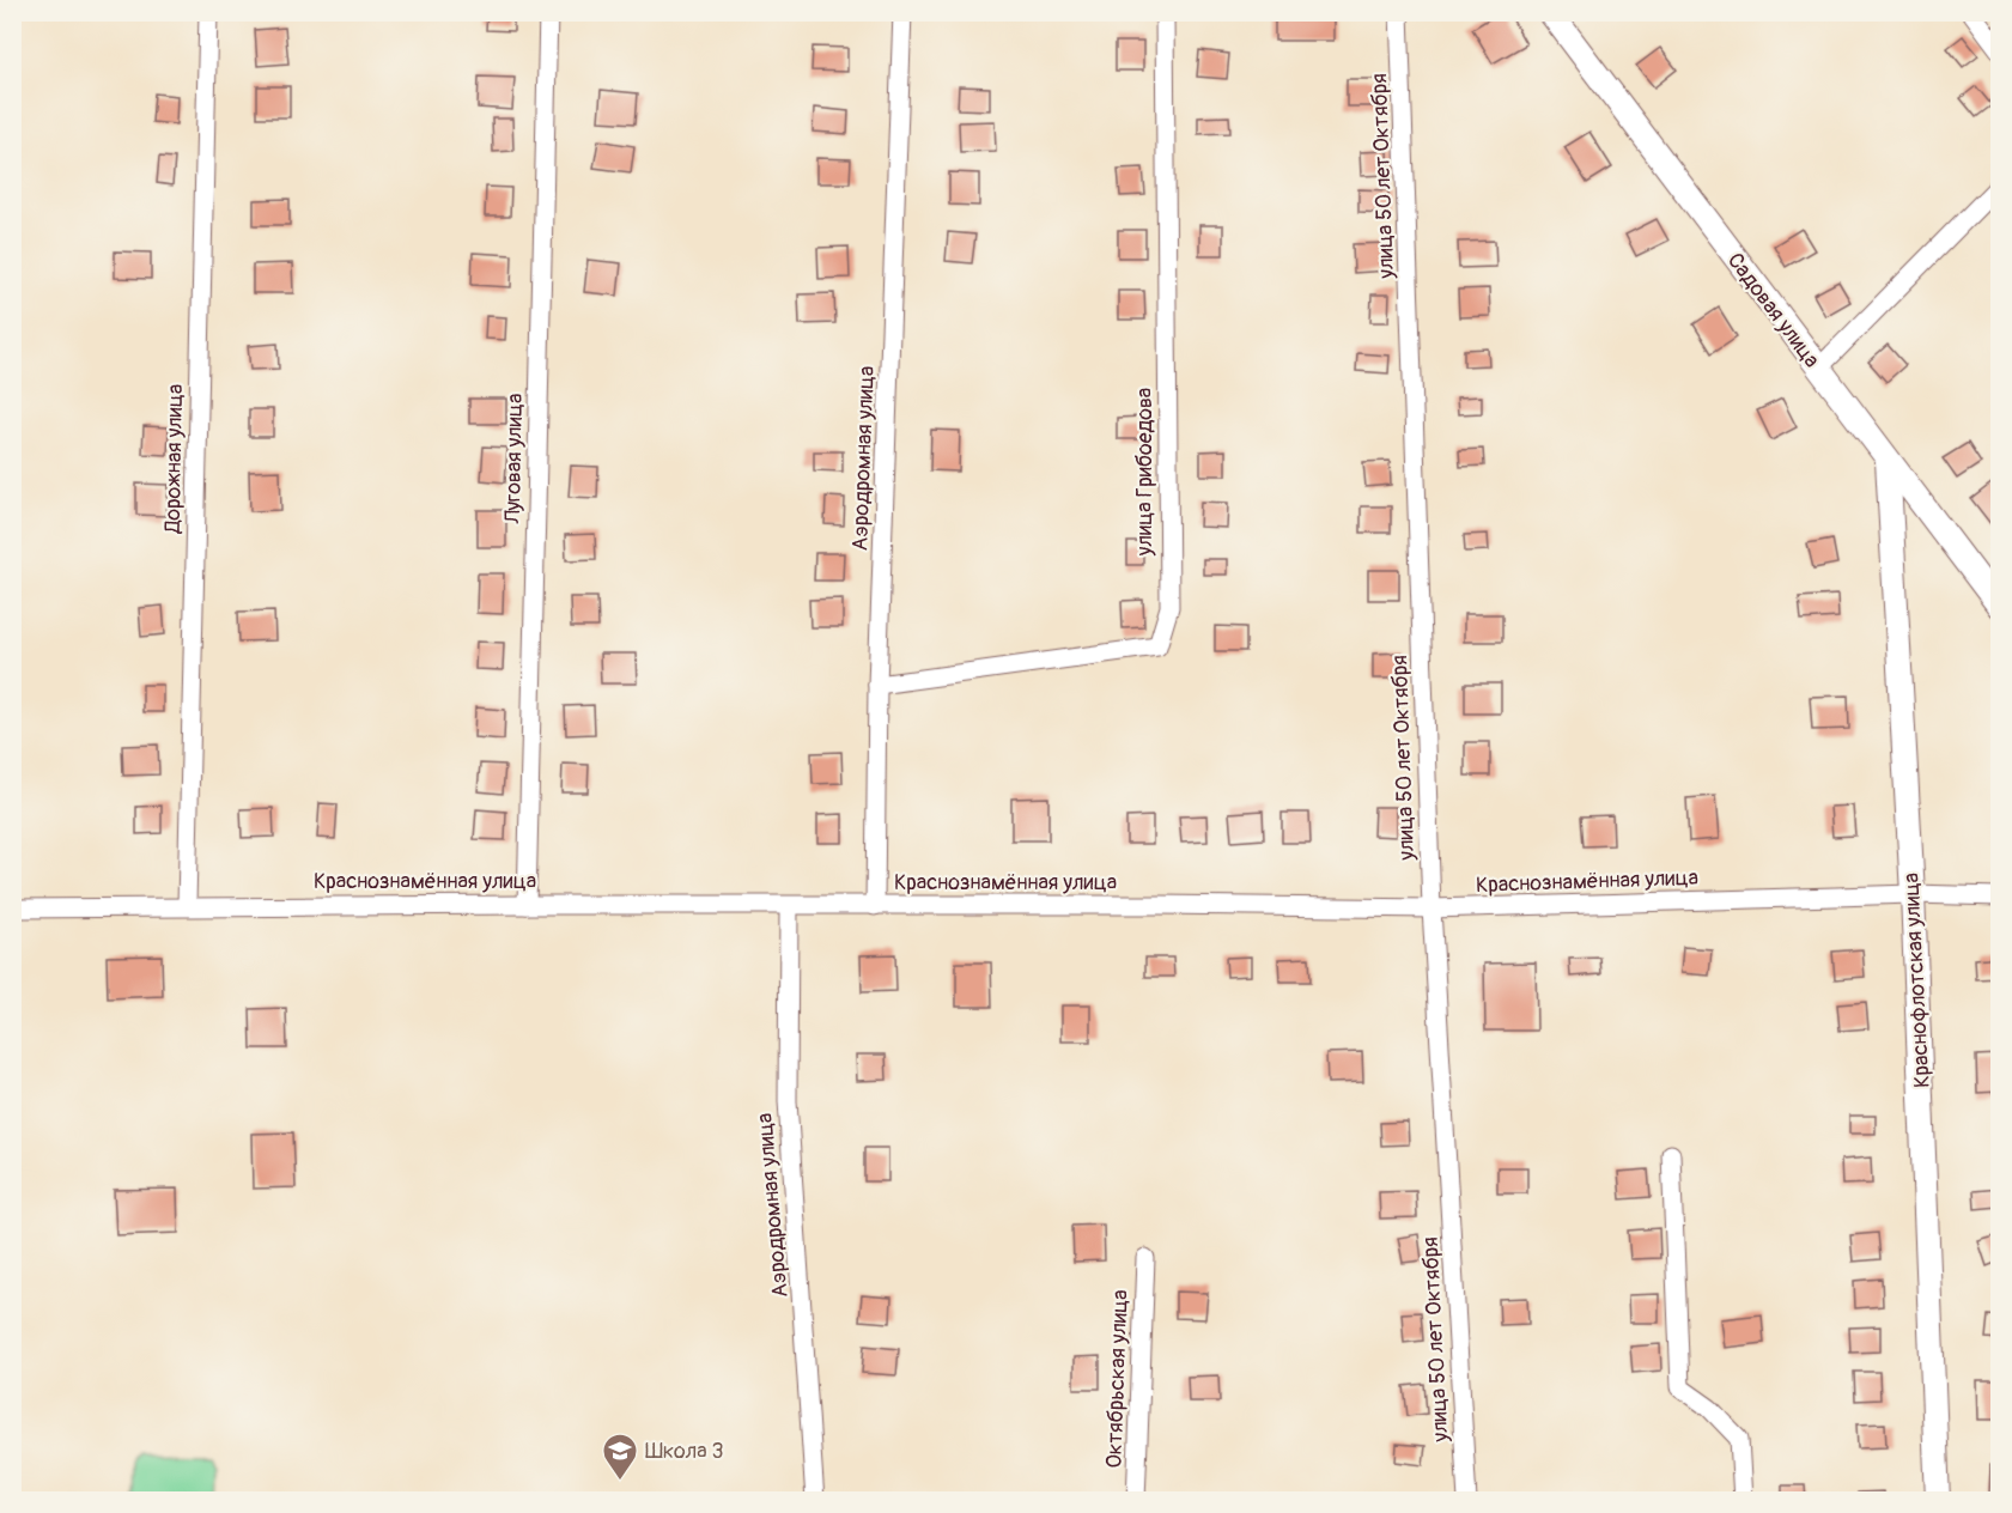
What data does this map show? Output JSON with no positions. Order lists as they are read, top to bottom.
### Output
{
  "streets": {
    "street": [
      "улица 50 лет Октября",
      "Садовая улица",
      "Дорожная улица",
      "Луговая улица",
      "Аэродромная улица",
      "улица Грибоедова",
      "Краснознамённая улица",
      "Краснофлотская улица",
      "Октябрьская улица"
    ]
  },
  "crossings": [
    ["улица 50 лет Октября", "Краснознамённая улица"],
    ["Садовая улица", "Краснофлотская улица"],
    ["Дорожная улица", "Краснознамённая улица"],
    ["Луговая улица", "Краснознамённая улица"],
    ["Аэродромная улица", "улица Грибоедова"],
    ["Аэродромная улица", "Краснознамённая улица"],
    ["Краснознамённая улица", "Краснофлотская улица"]
  ],
  "places": {
    "school or university": ["Школа 3"]
  }
}
